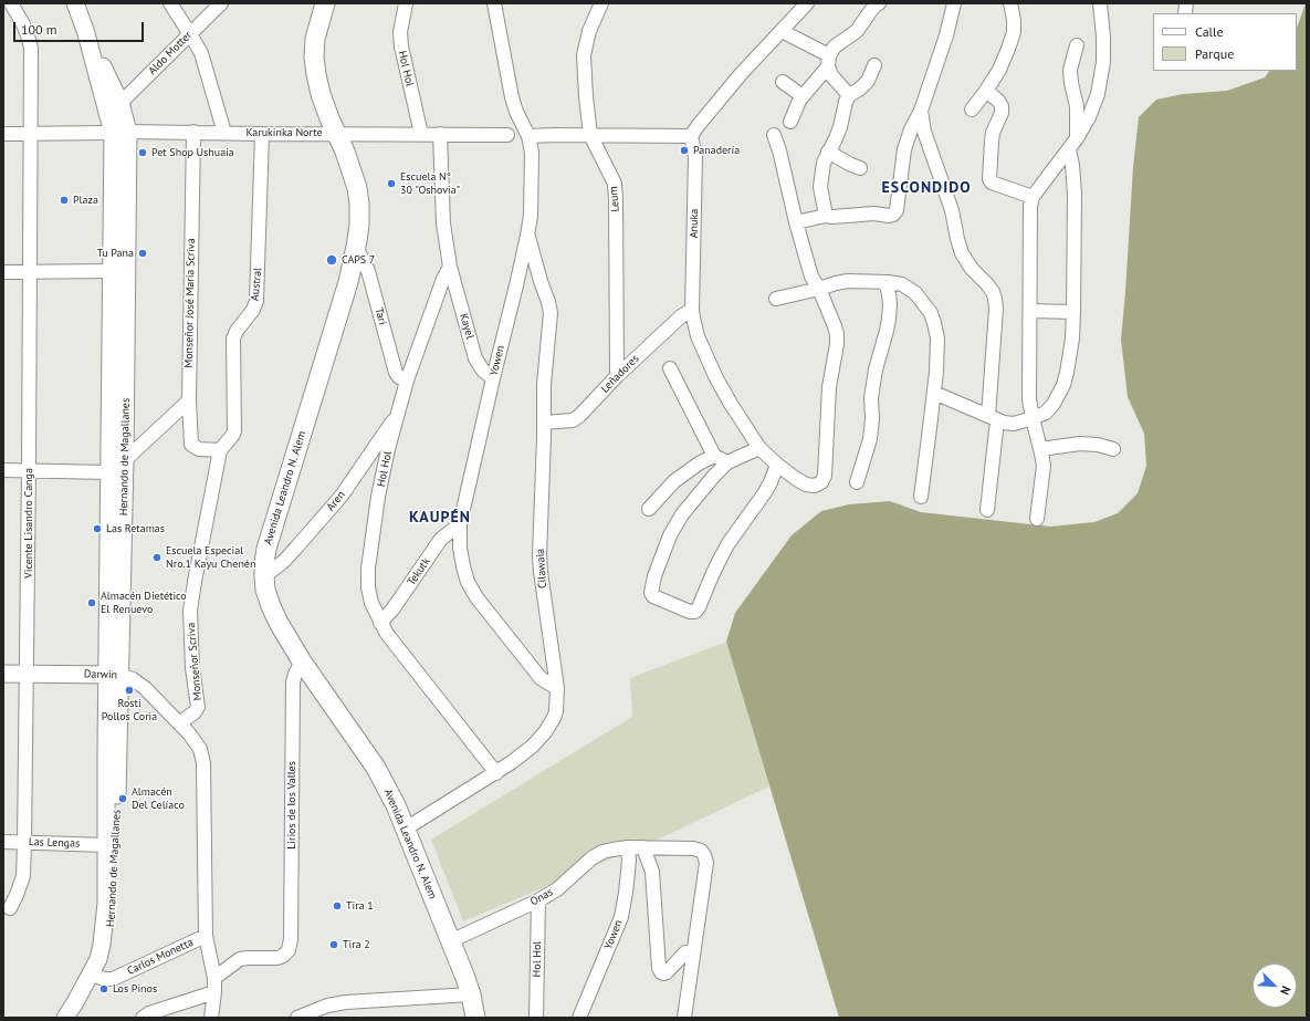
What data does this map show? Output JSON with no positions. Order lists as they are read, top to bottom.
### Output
{
  "streets": {
    "highway": ["Avenida Leandro N. Alem"],
    "main road": ["Hernando de Magallanes", "Darwin"],
    "street": [
      "Aldo Motter",
      "Hol Hol",
      "Karukinka Norte",
      "Leum",
      "Anuka",
      "Austral",
      "Monseñor José María Scriva",
      "Tari",
      "Kayel",
      "Yowen",
      "Leñadores",
      "Aren",
      "Vicente Lisandro Canga",
      "Cilawaia",
      "Tekutk",
      "Monseñor Scriva",
      "Lirios de los Valles",
      "Las Lengas",
      "Onas",
      "Carlos Monetta"
    ]
  },
  "crossings": [
    ["Aldo Motter", "Hernando de Magallanes"],
    ["Hol Hol", "Karukinka Norte"],
    ["Hol Hol", "Tari"],
    ["Hol Hol", "Kayel"],
    ["Hol Hol", "Aren"],
    ["Hol Hol", "Cilawaia"],
    ["Hol Hol", "Tekutk"],
    ["Hol Hol", "Onas"],
    ["Karukinka Norte", "Austral"],
    ["Karukinka Norte", "Monseñor José María Scriva"],
    ["Karukinka Norte", "Hernando de Magallanes"],
    ["Karukinka Norte", "Avenida Leandro N. Alem"],
    ["Karukinka Norte", "Vicente Lisandro Canga"],
    ["Leum", "Leñadores"],
    ["Anuka", "Leñadores"],
    ["Austral", "Monseñor José María Scriva"],
    ["Austral", "Monseñor Scriva"],
    ["Monseñor José María Scriva", "Monseñor Scriva"],
    ["Tari", "Avenida Leandro N. Alem"],
    ["Kayel", "Yowen"],
    ["Yowen", "Cilawaia"],
    ["Yowen", "Tekutk"],
    ["Yowen", "Onas"],
    ["Leñadores", "Cilawaia"],
    ["Hernando de Magallanes", "Darwin"],
    ["Hernando de Magallanes", "Las Lengas"],
    ["Hernando de Magallanes", "Carlos Monetta"],
    ["Avenida Leandro N. Alem", "Aren"],
    ["Avenida Leandro N. Alem", "Cilawaia"],
    ["Avenida Leandro N. Alem", "Lirios de los Valles"],
    ["Avenida Leandro N. Alem", "Onas"],
    ["Vicente Lisandro Canga", "Darwin"],
    ["Vicente Lisandro Canga", "Las Lengas"],
    ["Monseñor Scriva", "Darwin"]
  ],
  "districts": ["ESCONDIDO", "KAUPÉN"],
  "places": [
    "Panadería",
    "Pet Shop Ushuaia",
    "Escuela N° 30 \"Oshovia\"",
    "Plaza",
    "Tu Pana",
    "CAPS 7",
    "Las Retamas",
    "Escuela Especial Nro.1 Kayu Chenén",
    "Almacén Dietético El Renuevo",
    "Rosti Pollos Coria",
    "Almacén Del Celíaco",
    "Tira 1",
    "Tira 2",
    "Los Pinos"
  ],
  "legend": ["Calle", "Parque"],
  "scale_bar": "100 m",
  "north": "bottom right"
}
